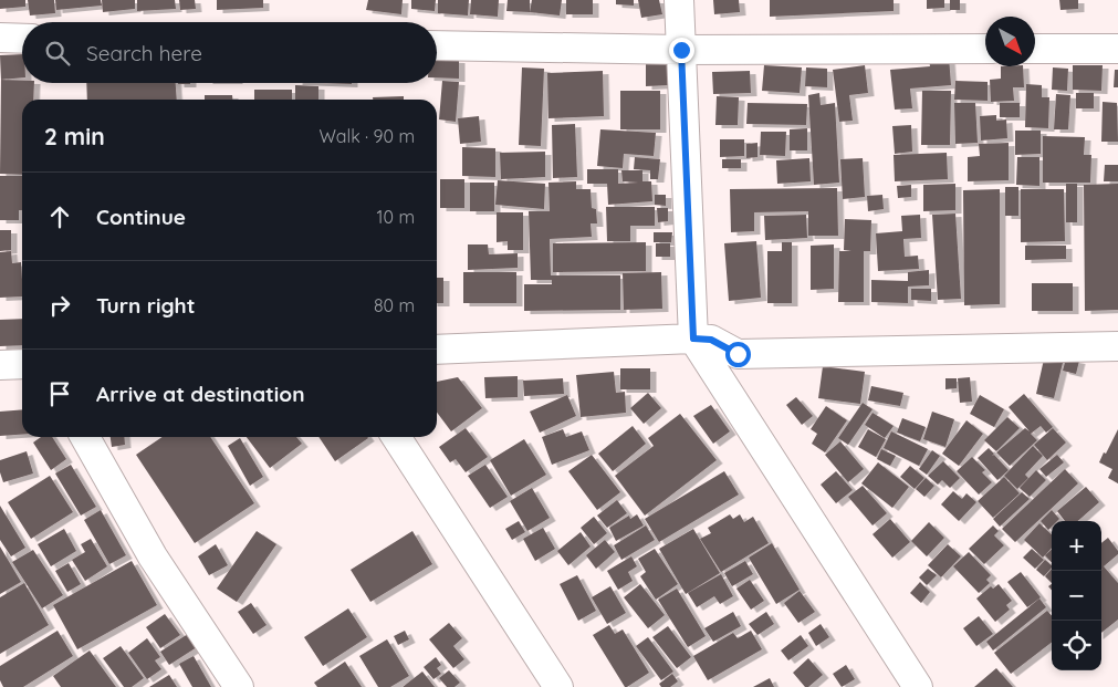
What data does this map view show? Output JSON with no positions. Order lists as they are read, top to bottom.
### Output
{
  "north": "bottom right",
  "page": {
    "search": "Search here",
    "heading": ["2 min", "Walk · 90 m"],
    "list": [
      ["Continue", "10 m"],
      ["Turn right", "80 m"],
      "Arrive at destination"
    ],
    "map_buttons": ["+", "−"]
  }
}
